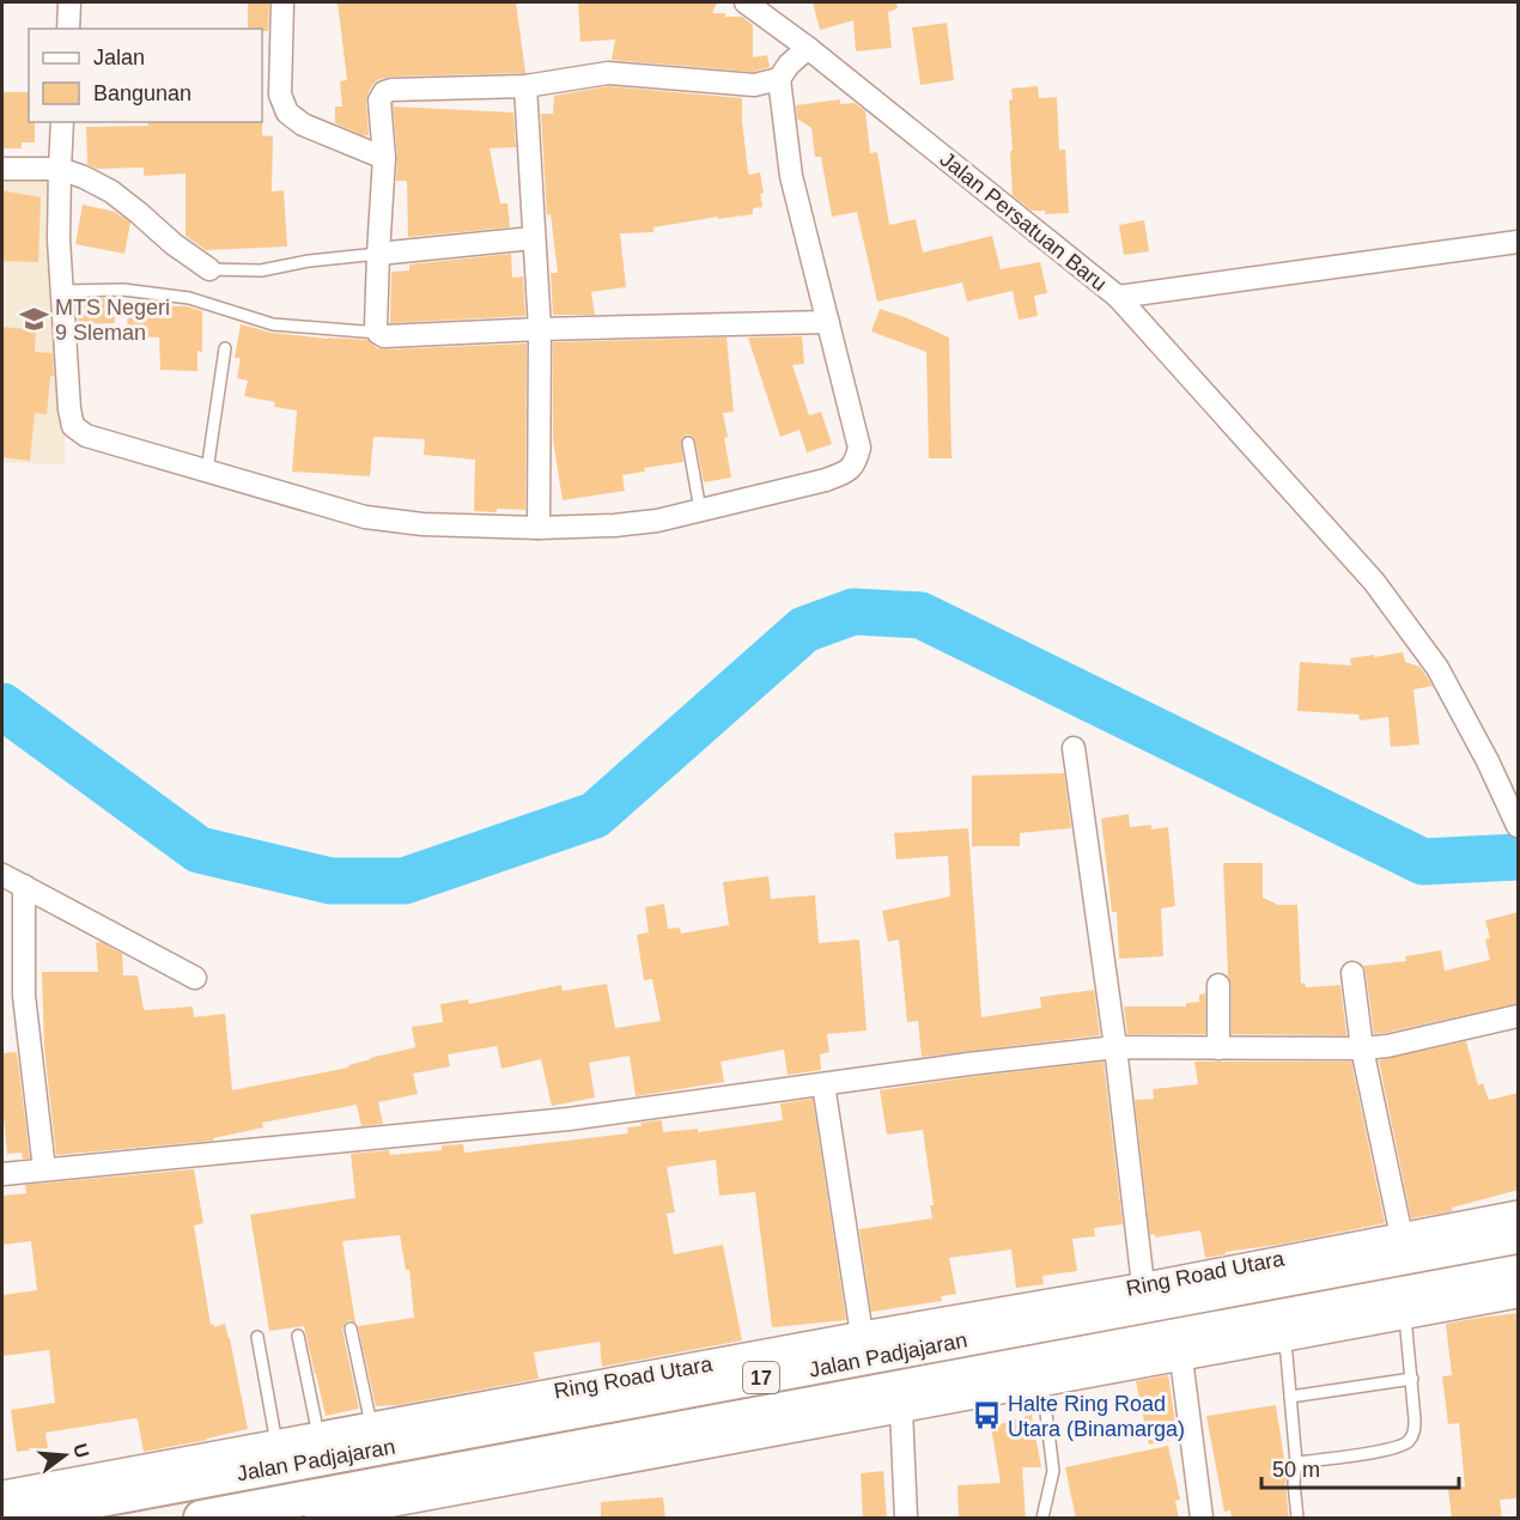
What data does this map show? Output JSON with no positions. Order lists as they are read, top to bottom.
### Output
{
  "streets": {
    "highway": ["Jalan Padjajaran", "17"],
    "street": ["Jalan Persatuan Baru", "Ring Road Utara"]
  },
  "crossings": [
    ["Ring Road Utara", "Jalan Padjajaran"]
  ],
  "places": {
    "school or university": ["MTS Negeri 9 Sleman"],
    "bus stop": ["Halte Ring Road Utara (Binamarga)"]
  },
  "legend": ["Jalan", "Bangunan"],
  "scale_bar": "50 m",
  "north": "right"
}
